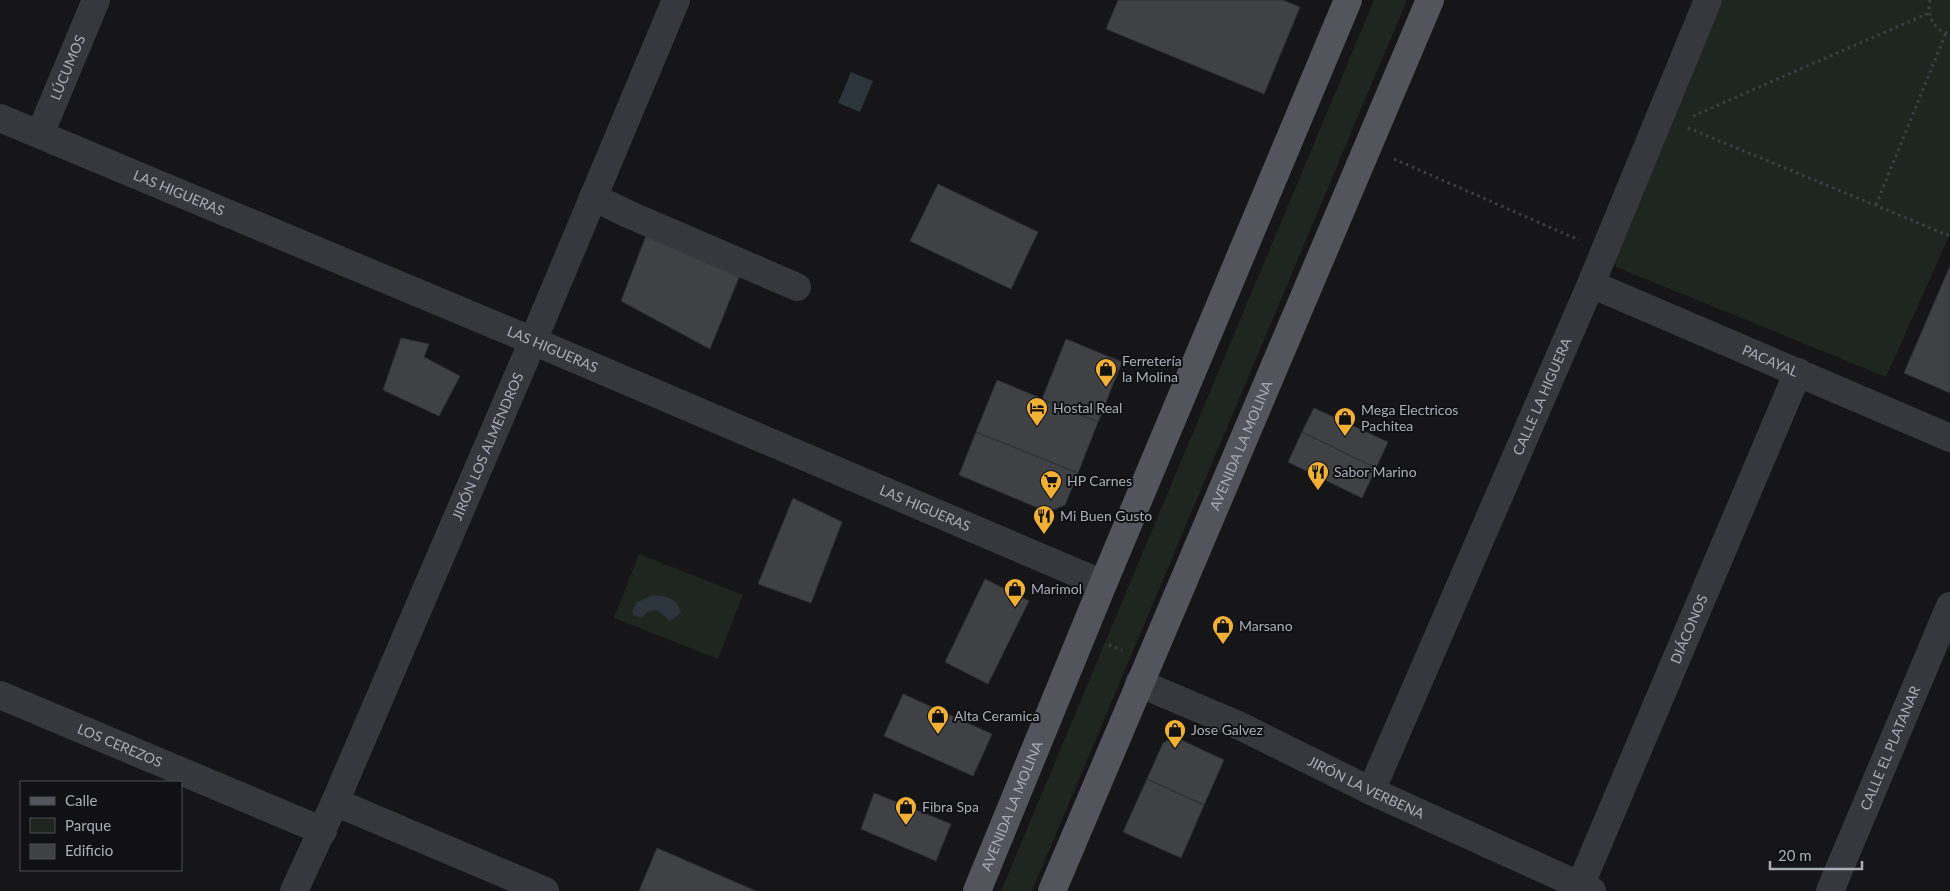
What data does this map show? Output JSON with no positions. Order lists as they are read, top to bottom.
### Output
{
  "streets": {
    "main road": ["AVENIDA LA MOLINA"],
    "street": [
      "LÚCUMOS",
      "LAS HIGUERAS",
      "PACAYAL",
      "CALLE LA HIGUERA",
      "JIRÓN LOS ALMENDROS",
      "DIÁCONOS",
      "LOS CEREZOS",
      "CALLE EL PLATANAR",
      "JIRÓN LA VERBENA"
    ]
  },
  "crossings": [
    ["LÚCUMOS", "LAS HIGUERAS"],
    ["LAS HIGUERAS", "AVENIDA LA MOLINA"],
    ["LAS HIGUERAS", "JIRÓN LOS ALMENDROS"],
    ["PACAYAL", "CALLE LA HIGUERA"],
    ["PACAYAL", "DIÁCONOS"],
    ["CALLE LA HIGUERA", "JIRÓN LA VERBENA"],
    ["AVENIDA LA MOLINA", "JIRÓN LA VERBENA"],
    ["JIRÓN LOS ALMENDROS", "LOS CEREZOS"],
    ["DIÁCONOS", "JIRÓN LA VERBENA"]
  ],
  "places": {
    "shop": [
      "Ferretería la Molina",
      "Mega Electricos Pachitea",
      "Marimol",
      "Marsano",
      "Alta Ceramica",
      "Jose Galvez",
      "Fibra Spa"
    ],
    "hotel": ["Hostal Real"],
    "restaurant": ["Sabor Marino", "Mi Buen Gusto"],
    "supermarket": ["HP Carnes"]
  },
  "legend": ["Calle", "Parque", "Edificio"],
  "scale_bar": "20 m"
}
